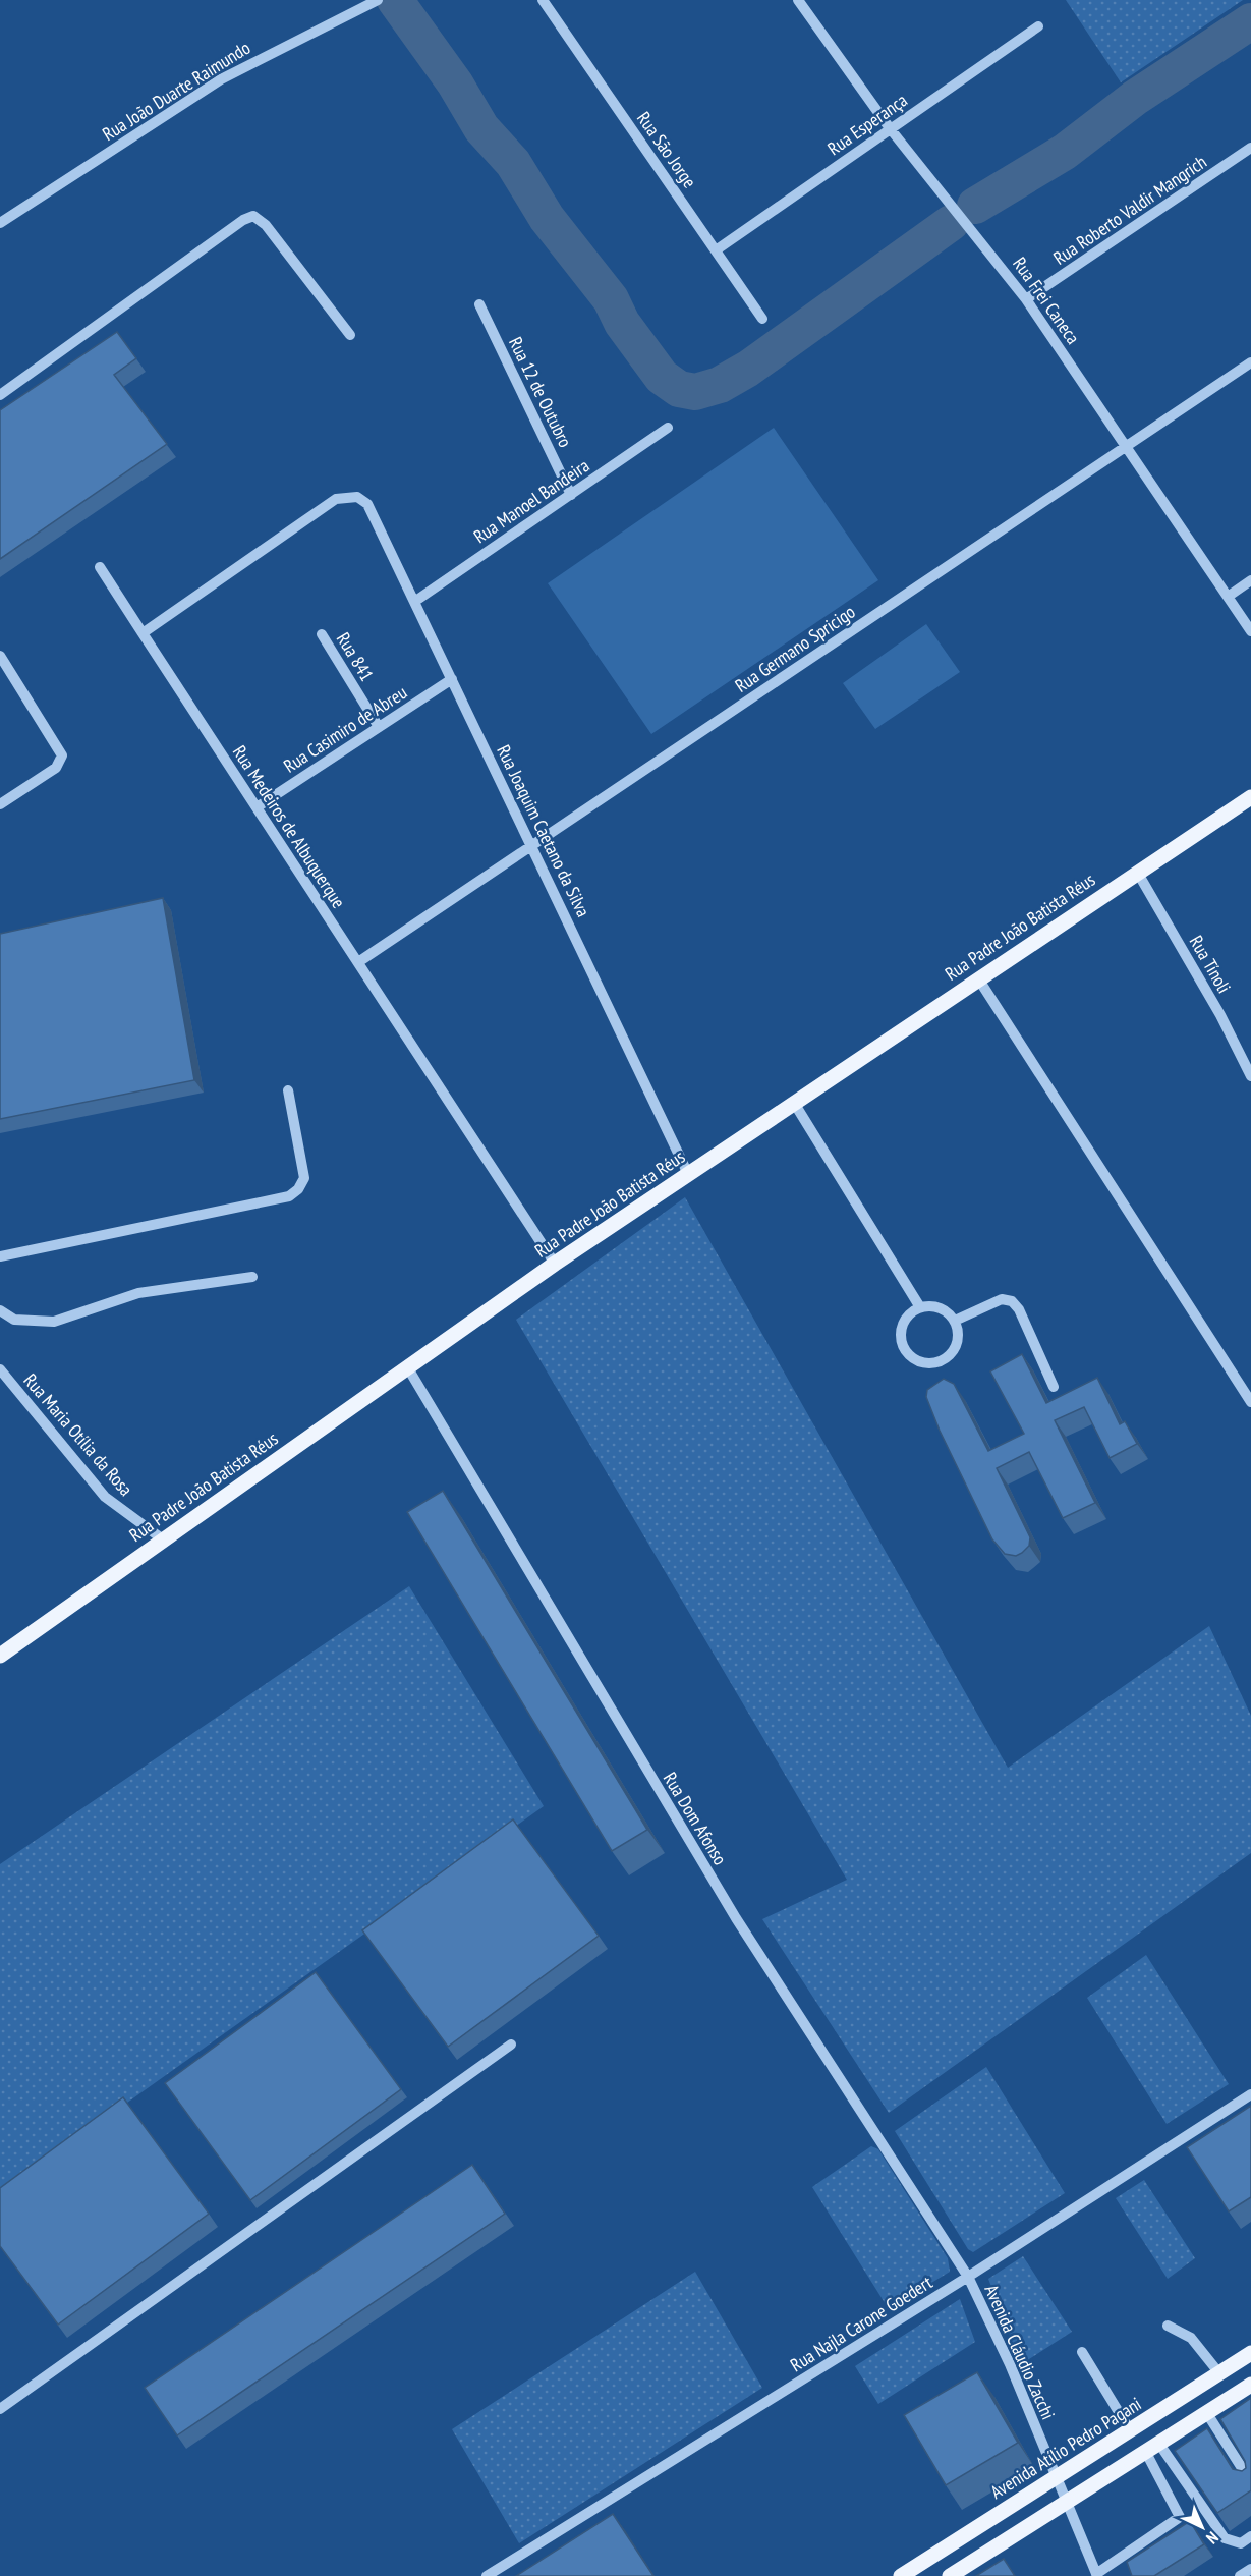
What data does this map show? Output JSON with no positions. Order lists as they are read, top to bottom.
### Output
{
  "streets": {
    "main road": ["Rua Padre João Batista Réus", "Avenida Atílio Pedro Pagani"],
    "street": [
      "Rua João Duarte Raimundo",
      "Rua Esperança",
      "Rua São Jorge",
      "Rua Roberto Valdir Mangrich",
      "Rua Frei Caneca",
      "Rua 12 de Outubro",
      "Rua Manoel Bandeira",
      "Rua Germano Spricigo",
      "Rua 841",
      "Rua Casimiro de Abreu",
      "Rua Medeiros de Albuquerque",
      "Rua Joaquim Caetano da Silva",
      "Rua Tínoli",
      "Rua Maria Otília da Rosa",
      "Rua Dom Afonso",
      "Rua Najla Carone Goedert",
      "Avenida Cláudio Zacchi"
    ]
  },
  "crossings": [
    ["Rua Esperança", "Rua São Jorge"],
    ["Rua Esperança", "Rua Frei Caneca"],
    ["Rua Roberto Valdir Mangrich", "Rua Frei Caneca"],
    ["Rua Frei Caneca", "Rua Germano Spricigo"],
    ["Rua 12 de Outubro", "Rua Manoel Bandeira"],
    ["Rua Manoel Bandeira", "Rua Joaquim Caetano da Silva"],
    ["Rua Germano Spricigo", "Rua Medeiros de Albuquerque"],
    ["Rua Germano Spricigo", "Rua Joaquim Caetano da Silva"],
    ["Rua 841", "Rua Casimiro de Abreu"],
    ["Rua Casimiro de Abreu", "Rua Medeiros de Albuquerque"],
    ["Rua Casimiro de Abreu", "Rua Joaquim Caetano da Silva"],
    ["Rua Medeiros de Albuquerque", "Rua Joaquim Caetano da Silva"],
    ["Rua Medeiros de Albuquerque", "Rua Padre João Batista Réus"],
    ["Rua Joaquim Caetano da Silva", "Rua Padre João Batista Réus"],
    ["Rua Padre João Batista Réus", "Rua Tínoli"],
    ["Rua Padre João Batista Réus", "Rua Maria Otília da Rosa"],
    ["Rua Padre João Batista Réus", "Rua Dom Afonso"],
    ["Rua Dom Afonso", "Rua Najla Carone Goedert"],
    ["Rua Dom Afonso", "Avenida Cláudio Zacchi"],
    ["Rua Najla Carone Goedert", "Avenida Cláudio Zacchi"],
    ["Avenida Cláudio Zacchi", "Avenida Atílio Pedro Pagani"]
  ],
  "north": "bottom right"
}
